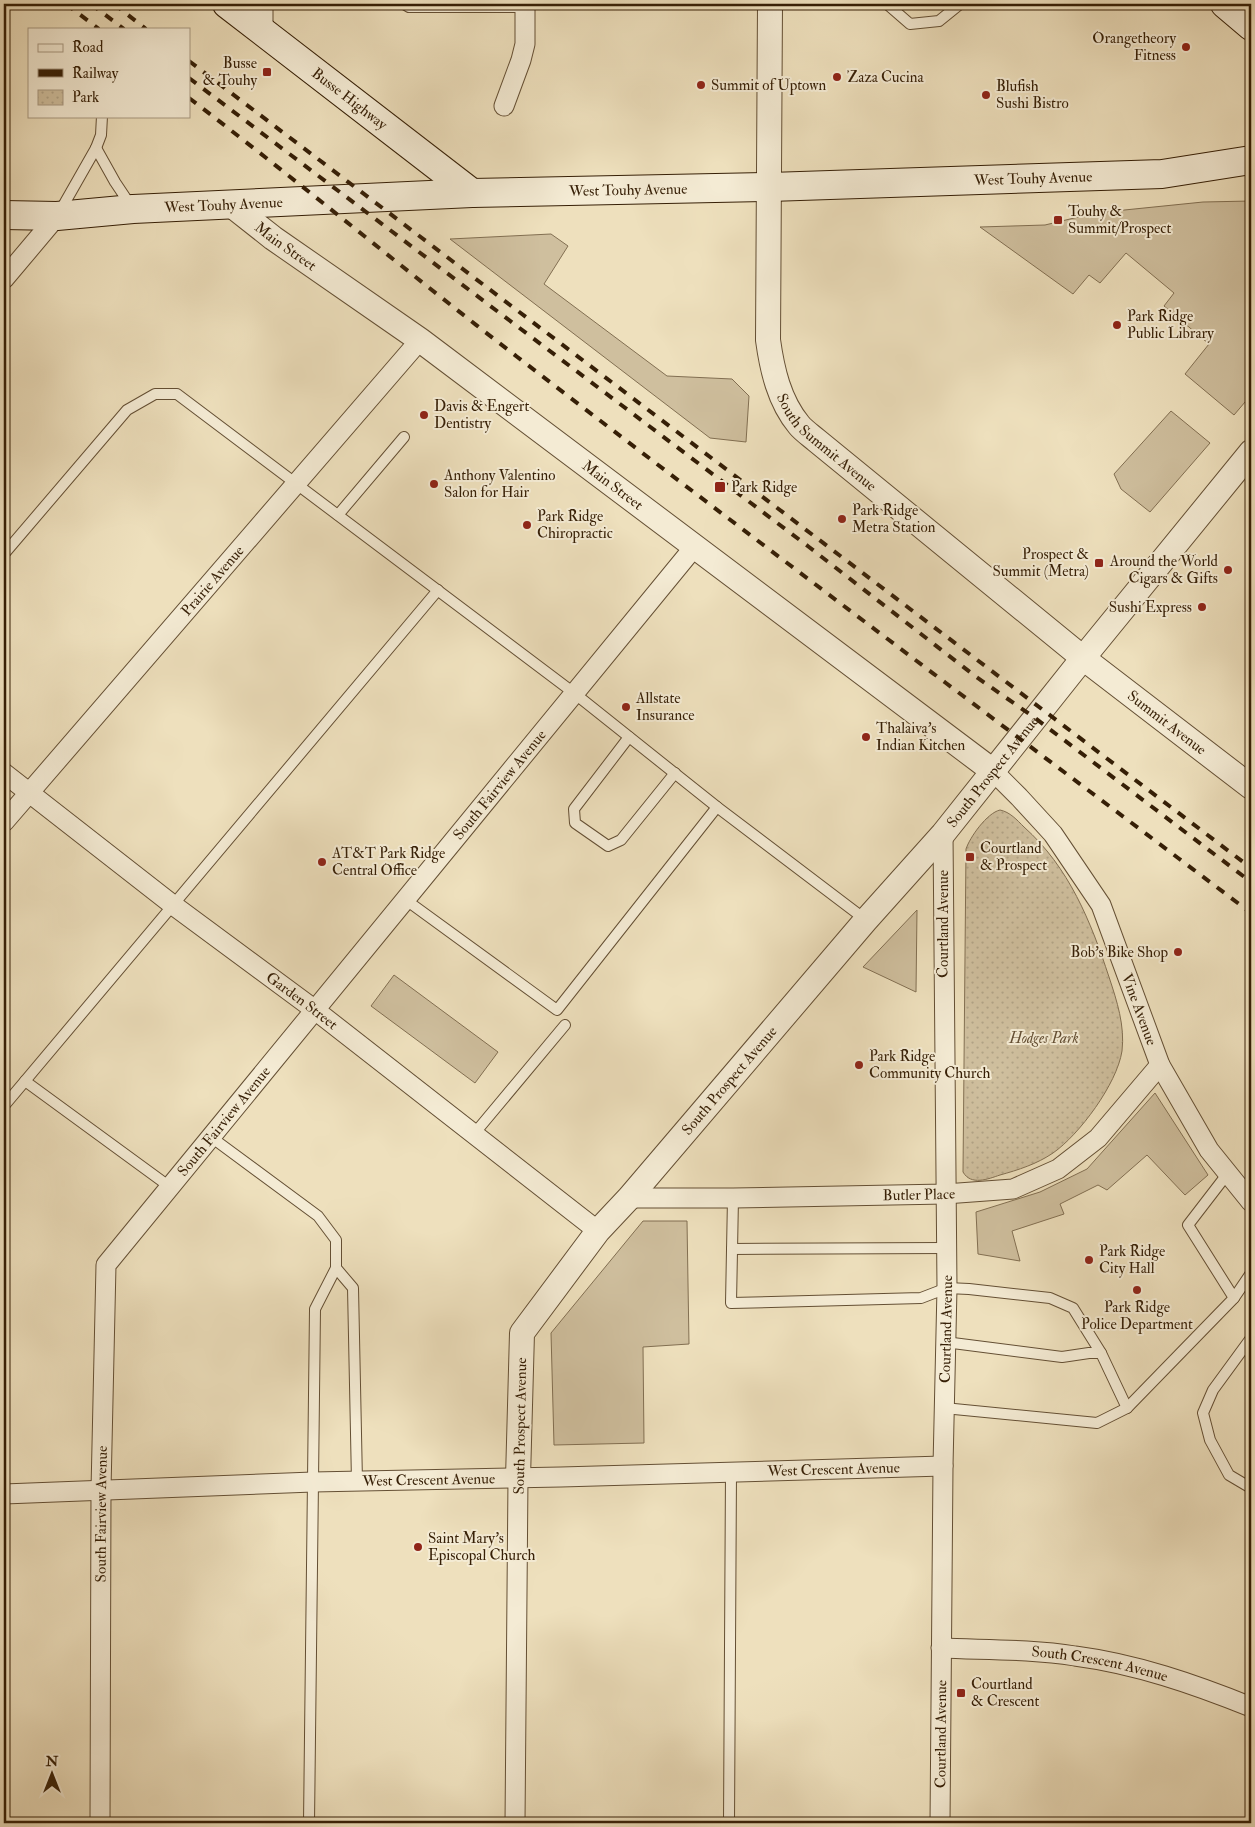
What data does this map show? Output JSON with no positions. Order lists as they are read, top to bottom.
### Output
{
  "streets": {
    "main road": ["Busse Highway", "West Touhy Avenue"],
    "street": [
      "Main Street",
      "South Summit Avenue",
      "Prairie Avenue",
      "Summit Avenue",
      "South Prospect Avenue",
      "South Fairview Avenue",
      "Courtland Avenue",
      "Garden Street",
      "Vine Avenue",
      "Butler Place",
      "West Crescent Avenue",
      "South Crescent Avenue"
    ]
  },
  "crossings": [
    ["Busse Highway", "West Touhy Avenue"],
    ["West Touhy Avenue", "Main Street"],
    ["West Touhy Avenue", "South Summit Avenue"],
    ["Main Street", "Prairie Avenue"],
    ["Main Street", "South Prospect Avenue"],
    ["Main Street", "South Fairview Avenue"],
    ["Main Street", "Vine Avenue"],
    ["South Summit Avenue", "Summit Avenue"],
    ["South Summit Avenue", "South Prospect Avenue"],
    ["Prairie Avenue", "Garden Street"],
    ["Summit Avenue", "South Prospect Avenue"],
    ["South Prospect Avenue", "Courtland Avenue"],
    ["South Prospect Avenue", "Garden Street"],
    ["South Prospect Avenue", "Vine Avenue"],
    ["South Prospect Avenue", "Butler Place"],
    ["South Prospect Avenue", "West Crescent Avenue"],
    ["South Fairview Avenue", "Garden Street"],
    ["South Fairview Avenue", "West Crescent Avenue"],
    ["Courtland Avenue", "Butler Place"],
    ["Courtland Avenue", "West Crescent Avenue"],
    ["Courtland Avenue", "South Crescent Avenue"],
    ["Vine Avenue", "Butler Place"]
  ],
  "parks": ["Hodges Park"],
  "places": {
    "other": [
      "Orangetheory Fitness",
      "Zaza Cucina",
      "Summit of Uptown",
      "Blufish Sushi Bistro",
      "Park Ridge Public Library",
      "Davis & Engert Dentistry",
      "Anthony Valentino Salon for Hair",
      "Park Ridge Metra Station",
      "Park Ridge Chiropractic",
      "Around the World Cigars & Gifts",
      "Sushi Express",
      "Allstate Insurance",
      "Thalaiva's Indian Kitchen",
      "AT&T Park Ridge Central Office",
      "Bob's Bike Shop",
      "Park Ridge Community Church",
      "Park Ridge City Hall",
      "Park Ridge Police Department",
      "Saint Mary's Episcopal Church"
    ],
    "transit": [
      "Busse & Touhy",
      "Touhy & Summit/Prospect",
      "Park Ridge",
      "Prospect & Summit (Metra)",
      "Courtland & Prospect",
      "Courtland & Crescent"
    ]
  },
  "legend": ["Road", "Railway", "Park"],
  "north": "top"
}
